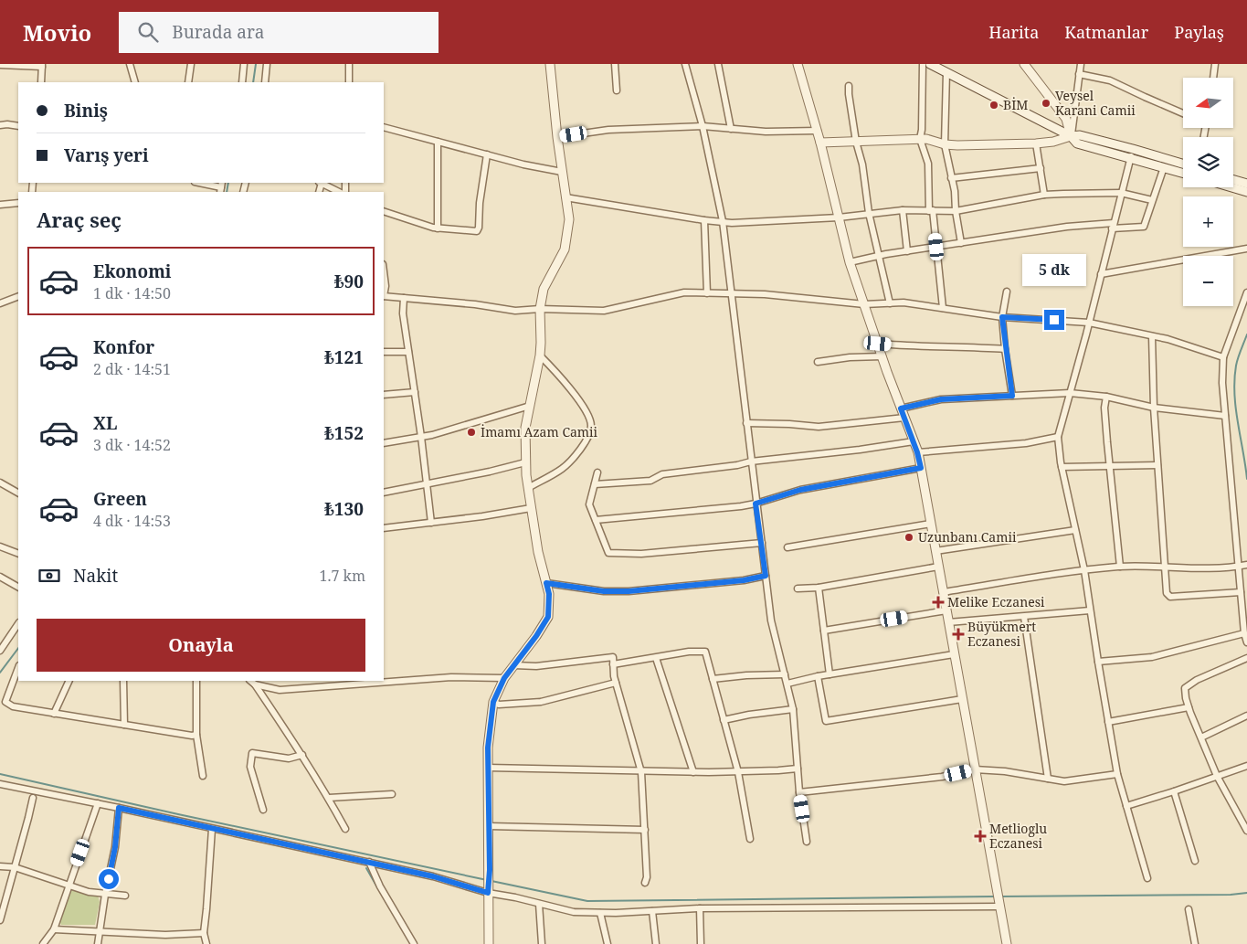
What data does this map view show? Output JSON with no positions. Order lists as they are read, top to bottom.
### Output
{
  "places": {
    "other": [
      "Veysel Karani Camii",
      "BİM",
      "İmamı Azam Camii",
      "Uzunbanı Camii"
    ],
    "health": ["Melike Eczanesi", "Büyükmert Eczanesi", "Metlioglu Eczanesi"]
  },
  "north": "left",
  "page": {
    "header": "Movio",
    "search": "Burada ara",
    "nav": ["Harita", "Katmanlar", "Paylaş"],
    "map_buttons": ["+", "−"],
    "banner": ["Biniş", "Varış yeri"],
    "heading": "Araç seç",
    "list": [
      {
        "name": "Ekonomi",
        "note": "1 dk · 14:50",
        "value": "₺90"
      },
      {
        "name": "Konfor",
        "note": "2 dk · 14:51",
        "value": "₺121"
      },
      {
        "name": "XL",
        "note": "3 dk · 14:52",
        "value": "₺152"
      },
      {
        "name": "Green",
        "note": "4 dk · 14:53",
        "value": "₺130"
      }
    ],
    "bubble": "5 dk",
    "pay": ["Nakit", "1.7 km"],
    "buttons": "Onayla"
  }
}
